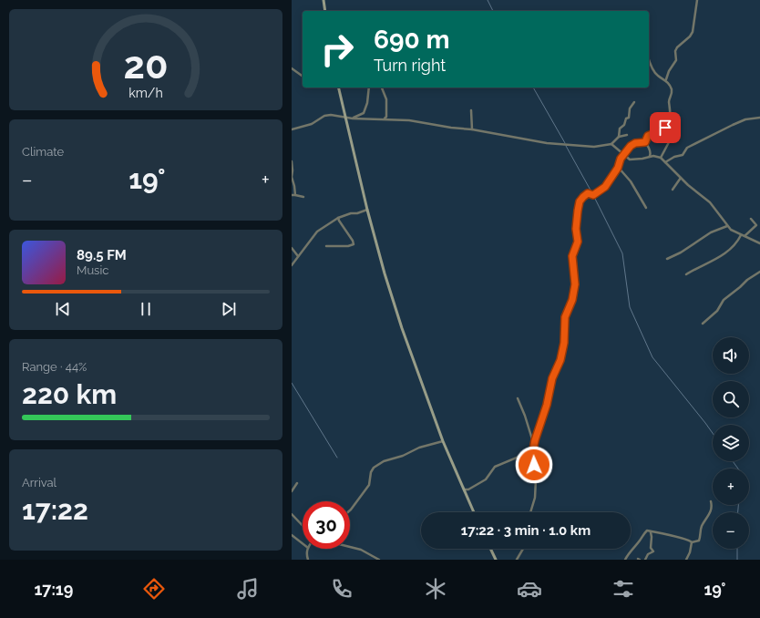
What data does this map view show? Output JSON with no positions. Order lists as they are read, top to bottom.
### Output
{
  "page": {
    "turn": ["690 m", "Turn right"],
    "tile": [
      "Climate",
      ["Range · 44%", "220 km"],
      ["Arrival", "17:22"]
    ],
    "heat": ["−", "19°", "+"],
    "song": ["89.5 FM", "Music"],
    "map_buttons": ["+", "−"],
    "limit": "30",
    "trip": "17:22 · 3 min · 1.0 km",
    "tabs": ["17:19", "19°"],
    "gauge": ["20", "km/h"]
  }
}
